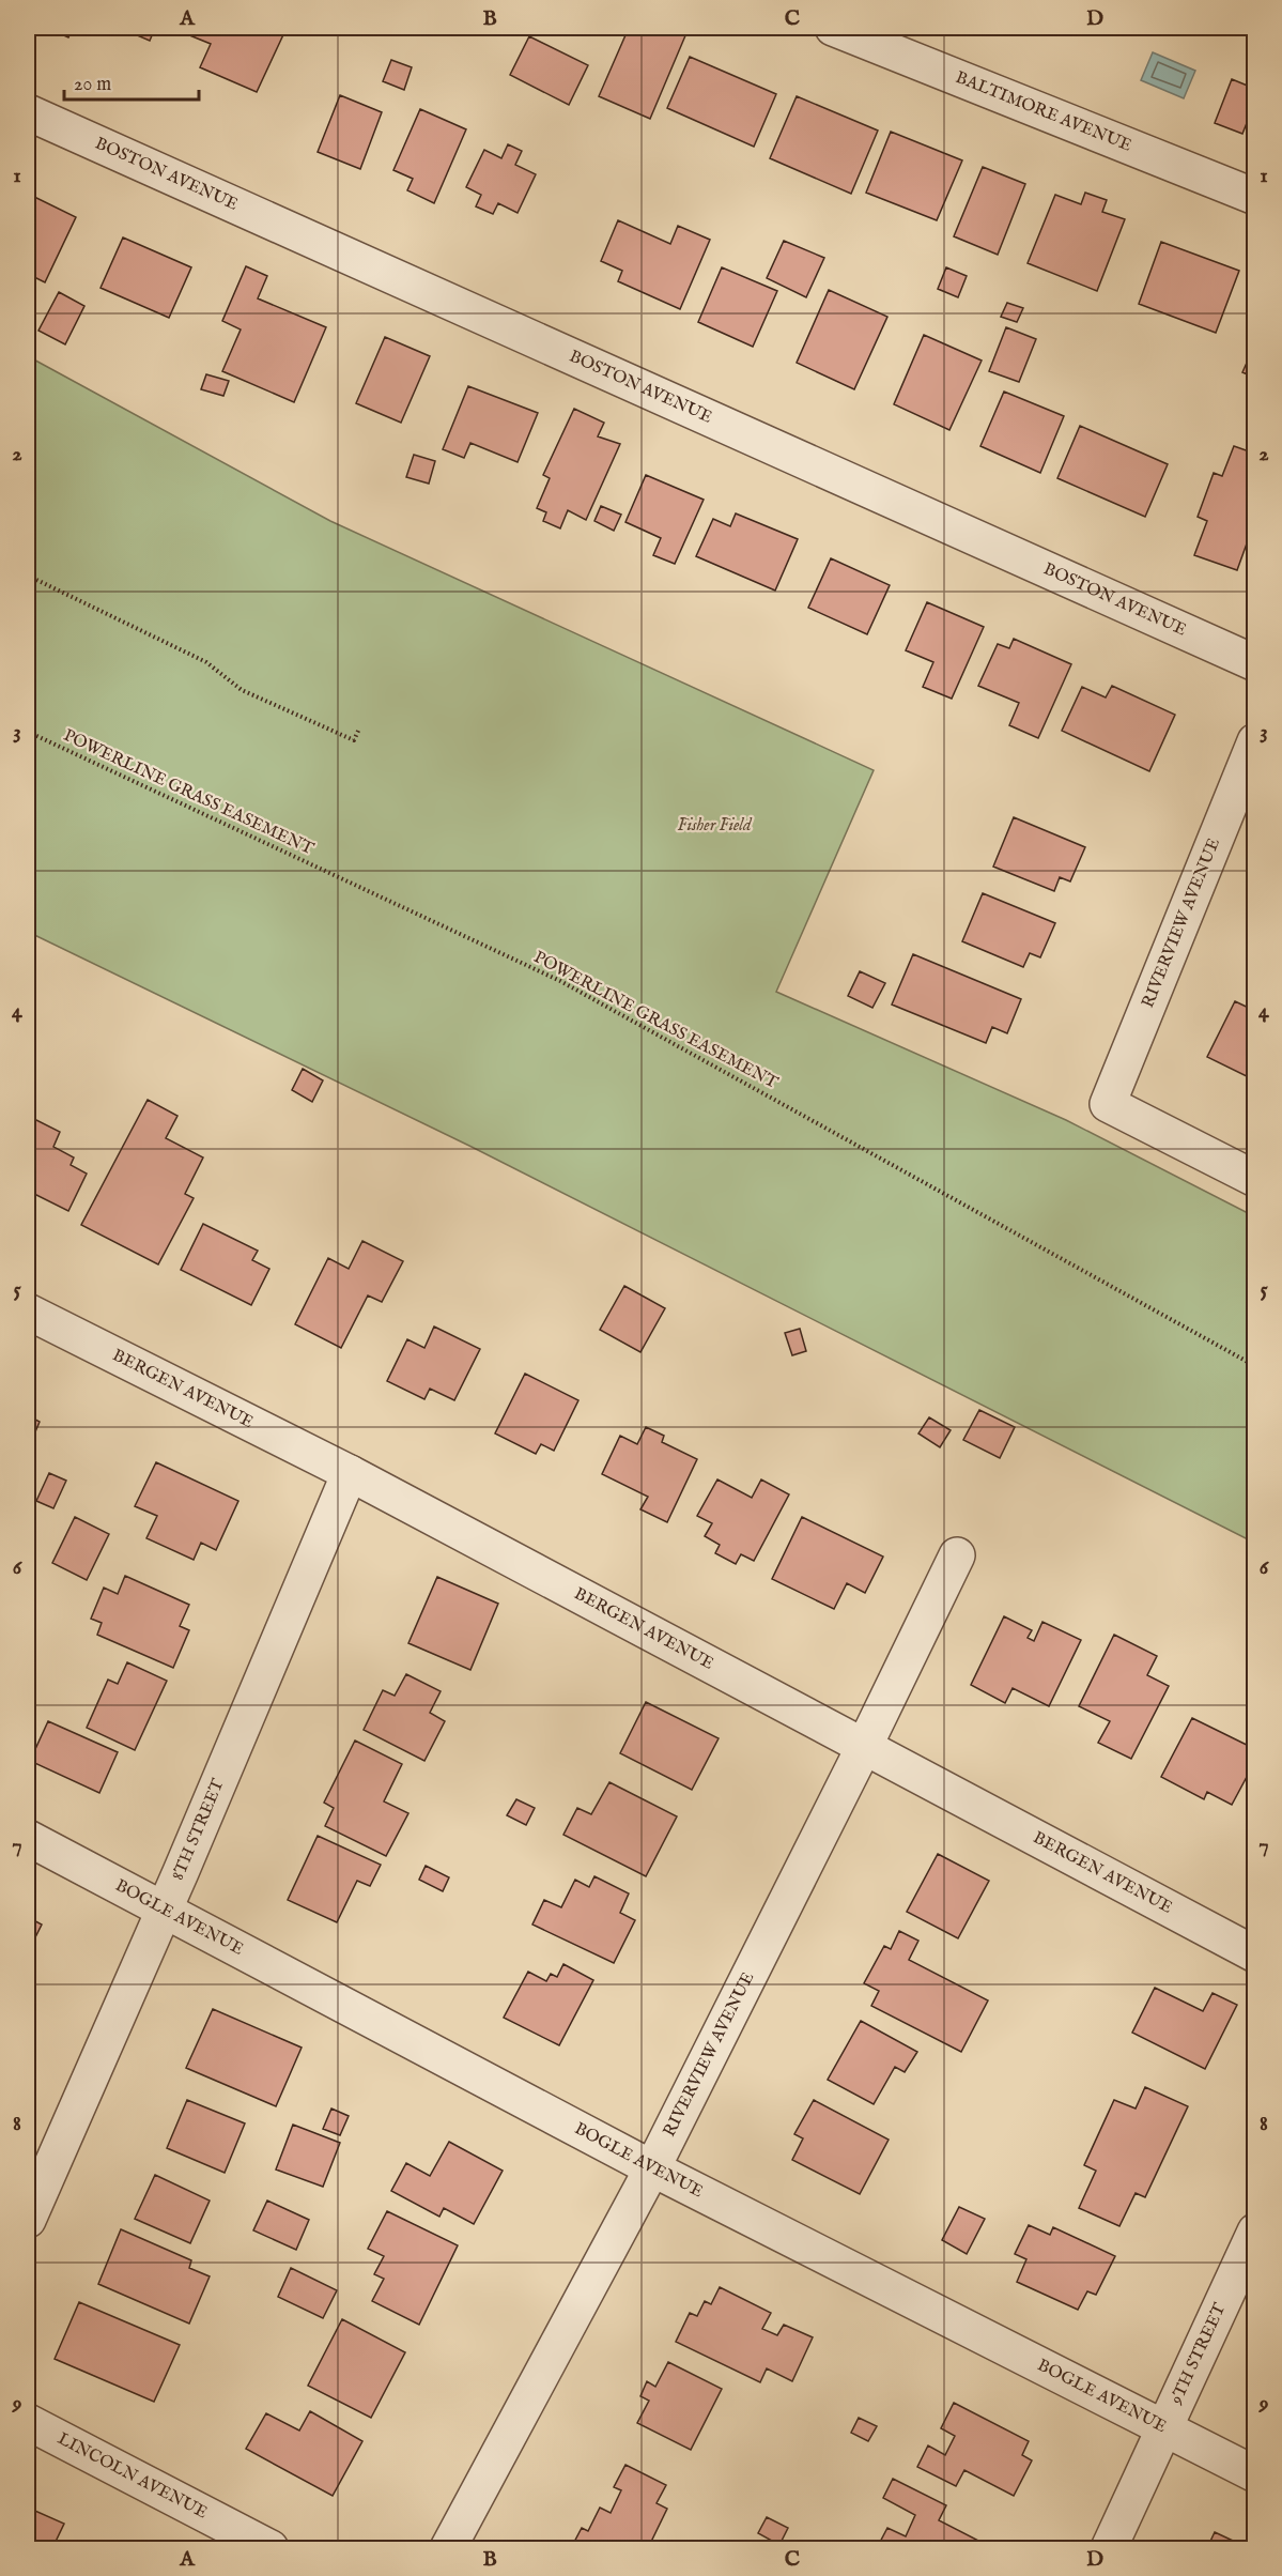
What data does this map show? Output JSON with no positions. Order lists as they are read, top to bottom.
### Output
{
  "streets": {
    "street": [
      "BALTIMORE AVENUE",
      "BOSTON AVENUE",
      "RIVERVIEW AVENUE",
      "BERGEN AVENUE",
      "8TH STREET",
      "BOGLE AVENUE",
      "9TH STREET",
      "LINCOLN AVENUE"
    ],
    "path": ["POWERLINE GRASS EASEMENT"]
  },
  "crossings": [
    ["RIVERVIEW AVENUE", "BERGEN AVENUE"],
    ["RIVERVIEW AVENUE", "BOGLE AVENUE"],
    ["BERGEN AVENUE", "8TH STREET"],
    ["8TH STREET", "BOGLE AVENUE"],
    ["BOGLE AVENUE", "9TH STREET"]
  ],
  "parks": ["Fisher Field"],
  "scale_bar": "20 m",
  "grid": {
    "columns": [
      "A",
      "B",
      "C",
      "D"
    ],
    "rows": [
      "1",
      "2",
      "3",
      "4",
      "5",
      "6",
      "7",
      "8",
      "9"
    ]
  }
}
